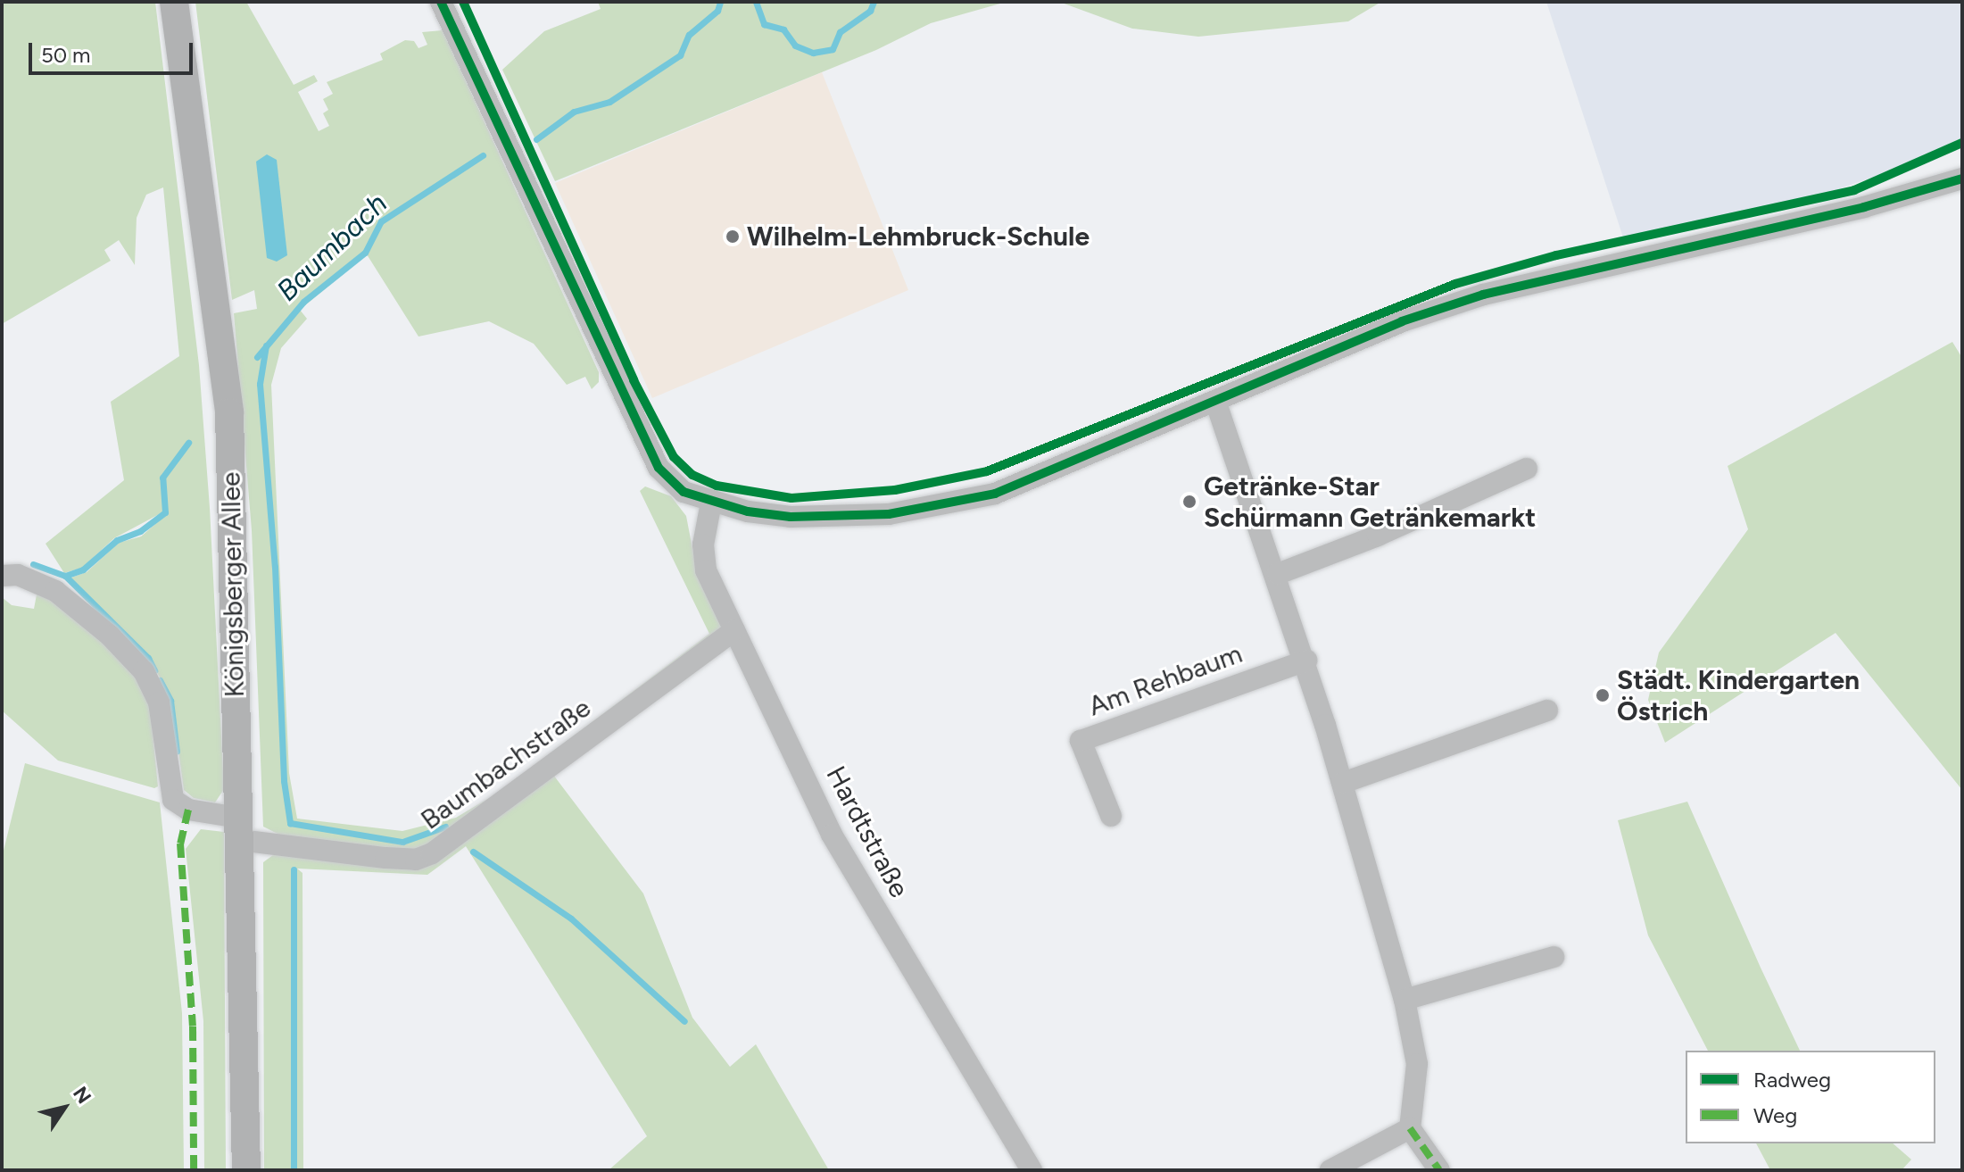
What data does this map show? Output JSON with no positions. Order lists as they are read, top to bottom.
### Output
{
  "streets": {
    "main road": ["Königsberger Allee"],
    "street": ["Am Rehbaum", "Baumbachstraße", "Hardtstraße"]
  },
  "crossings": [
    ["Königsberger Allee", "Baumbachstraße"],
    ["Baumbachstraße", "Hardtstraße"]
  ],
  "water": ["Baumbach"],
  "places": ["Wilhelm-Lehmbruck-Schule", "Getränke-Star Schürmann Getränkemarkt", "Städt. Kindergarten Östrich"],
  "legend": ["Radweg", "Weg"],
  "scale_bar": "50 m",
  "north": "top right"
}
